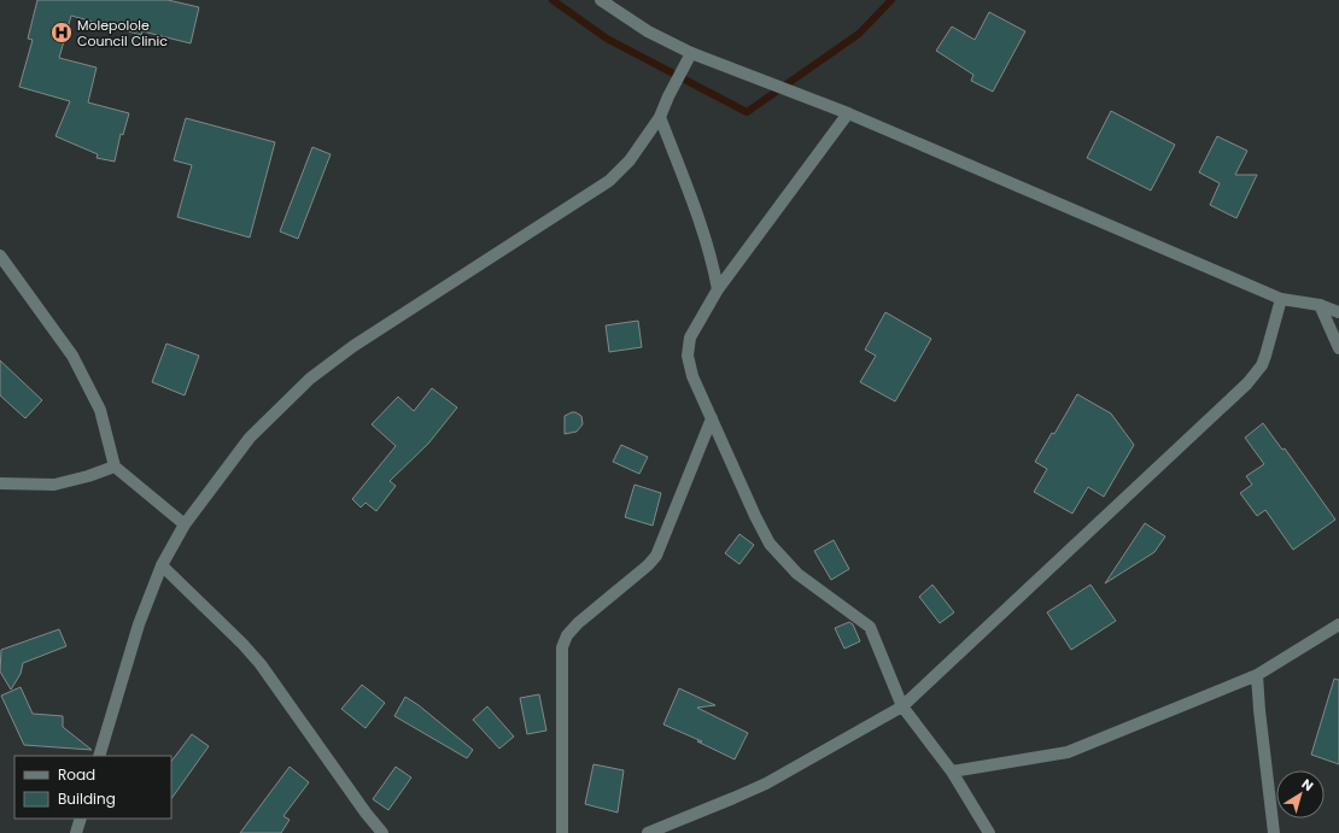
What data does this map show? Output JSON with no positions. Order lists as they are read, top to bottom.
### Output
{
  "places": {
    "hospital": ["Molepolole Council Clinic"]
  },
  "legend": ["Road", "Building"],
  "north": "top right"
}
